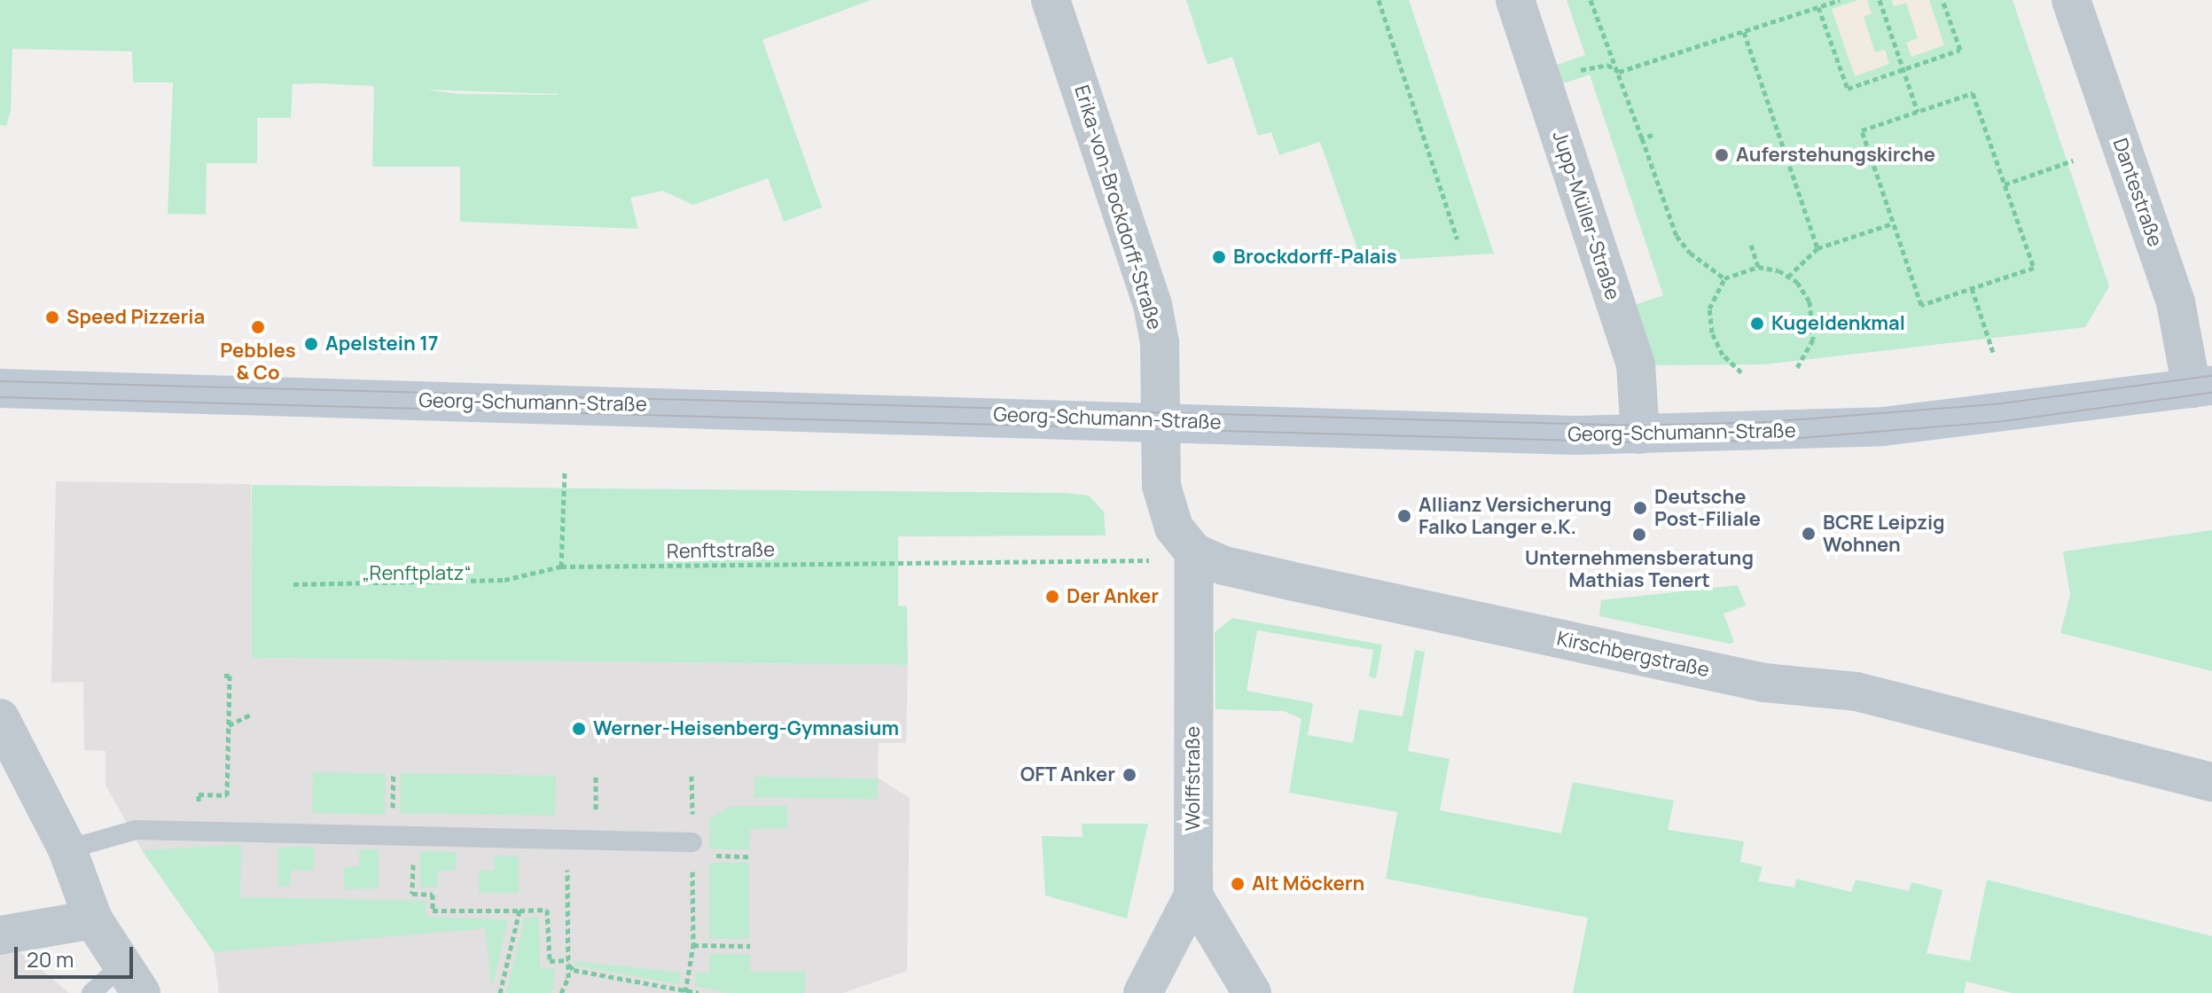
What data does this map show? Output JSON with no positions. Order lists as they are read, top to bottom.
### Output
{
  "streets": {
    "main road": ["Georg-Schumann-Straße"],
    "street": [
      "Dantestraße",
      "Erika-von-Brockdorff-Straße",
      "Jupp-Müller-Straße",
      "Kirschbergstraße",
      "Wolffstraße"
    ],
    "path": ["Renftstraße"]
  },
  "crossings": [
    ["Dantestraße", "Georg-Schumann-Straße"],
    ["Erika-von-Brockdorff-Straße", "Georg-Schumann-Straße"],
    ["Jupp-Müller-Straße", "Georg-Schumann-Straße"],
    ["Kirschbergstraße", "Wolffstraße"]
  ],
  "parks": ["„Renftplatz“"],
  "places": [
    "Auferstehungskirche",
    "Brockdorff-Palais",
    "Speed Pizzeria",
    "Kugeldenkmal",
    "Pebbles & Co",
    "Apelstein 17",
    "Deutsche Post-Filiale",
    "Allianz Versicherung Falko Langer e.K.",
    "BCRE Leipzig Wohnen",
    "Unternehmensberatung Mathias Tenert",
    "Der Anker",
    "Werner-Heisenberg-Gymnasium",
    "OFT Anker",
    "Alt Möckern"
  ],
  "scale_bar": "20 m"
}
